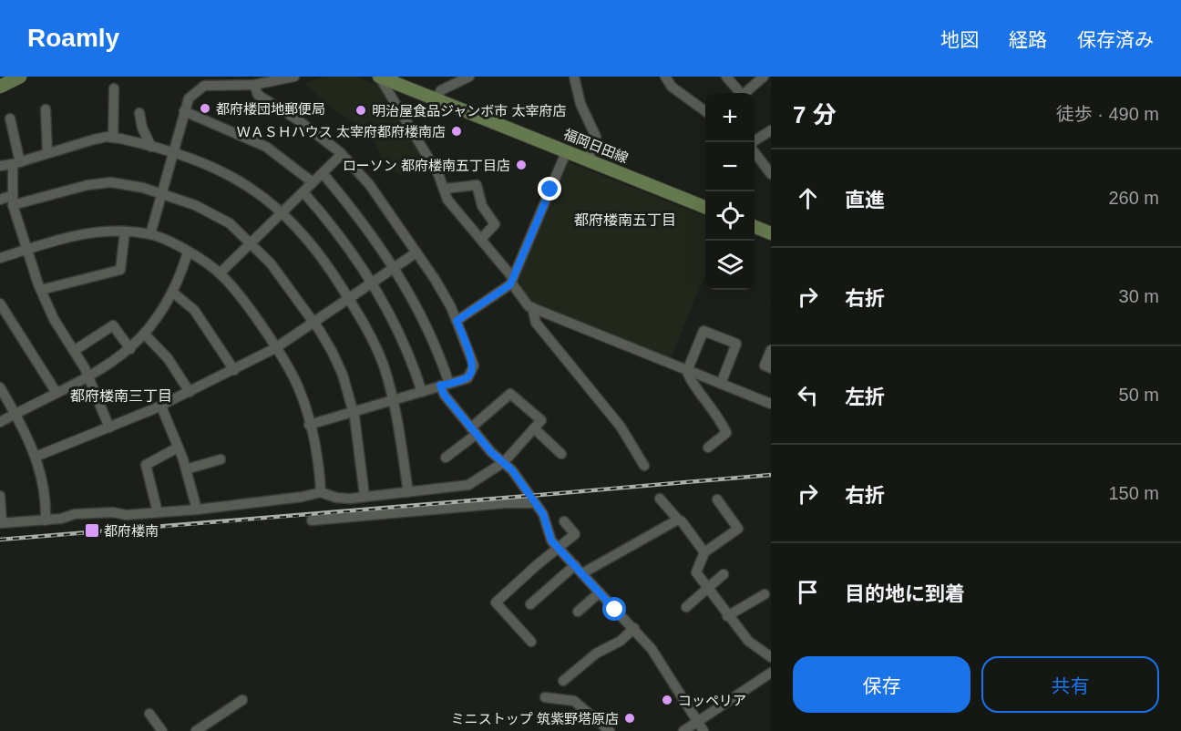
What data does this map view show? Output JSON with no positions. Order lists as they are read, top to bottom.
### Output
{
  "streets": {
    "main road": ["福岡日田線"]
  },
  "districts": ["都府楼南五丁目", "都府楼南三丁目"],
  "places": {
    "other": [
      "都府楼団地郵便局",
      "明治屋食品ジャンボ市 太宰府店",
      "ＷＡＳＨハウス 太宰府都府楼南店",
      "ローソン 都府楼南五丁目店",
      "コッペリア",
      "ミニストップ 筑紫野塔原店"
    ],
    "transit": ["都府楼南"]
  },
  "page": {
    "header": "Roamly",
    "nav": ["地図", "経路", "保存済み"],
    "heading": ["7 分", "徒歩 · 490 m"],
    "map_buttons": ["+", "−"],
    "list": [
      ["直進", "260 m"],
      ["右折", "30 m"],
      ["左折", "50 m"],
      ["右折", "150 m"],
      "目的地に到着"
    ],
    "buttons": ["保存", "共有"]
  }
}
